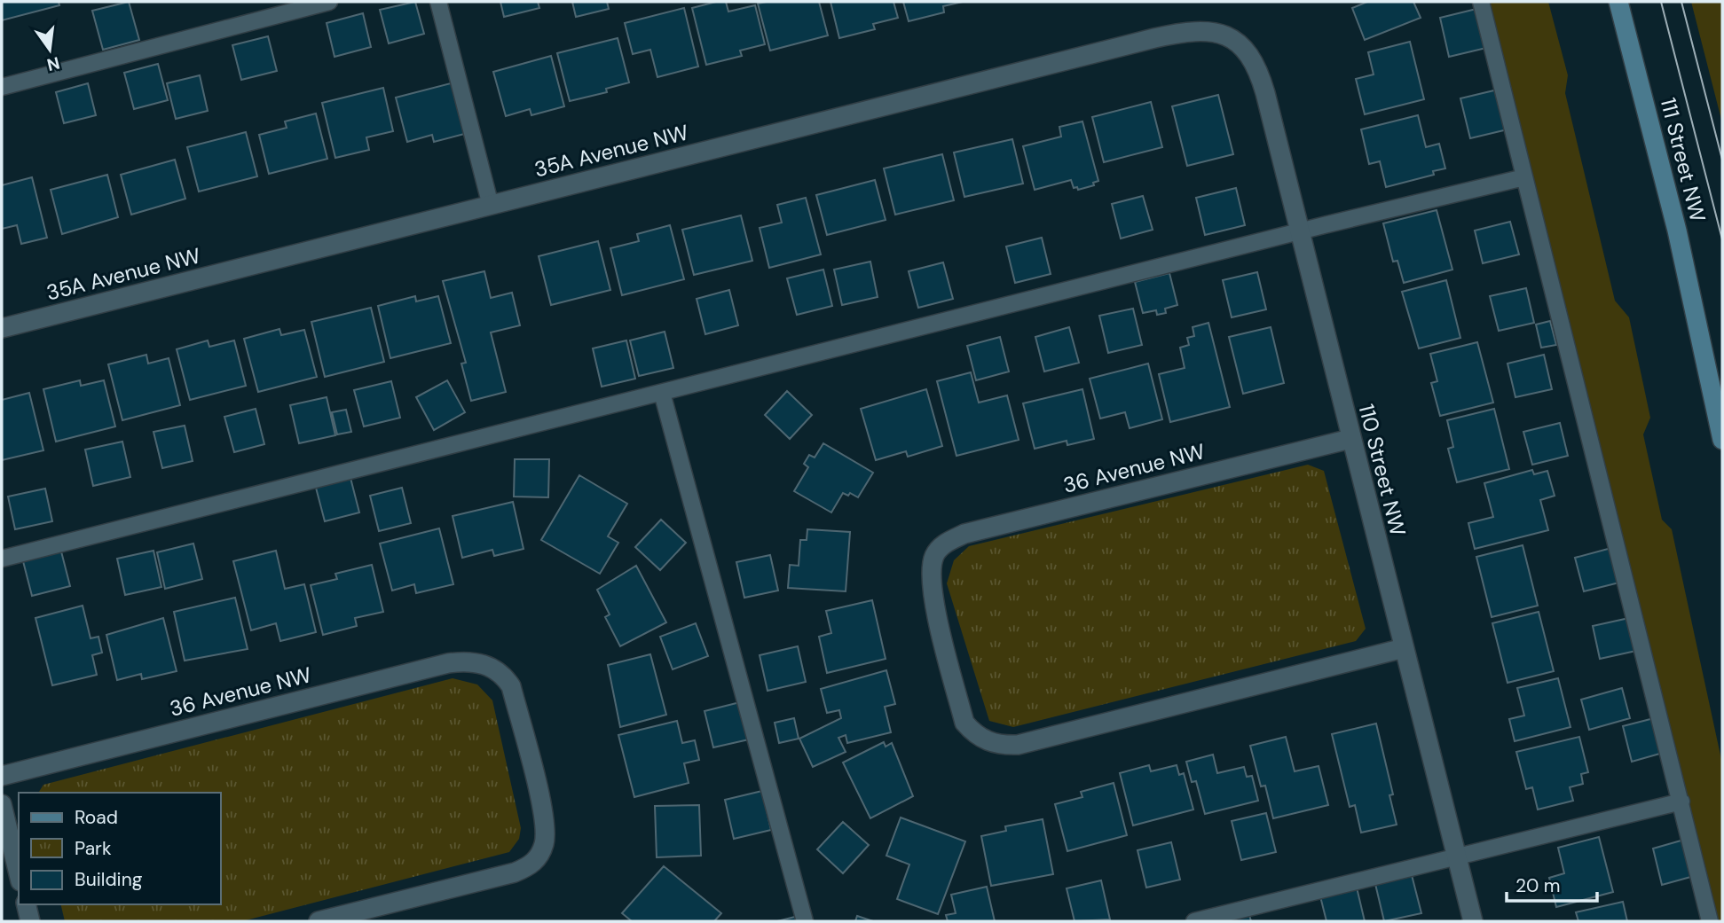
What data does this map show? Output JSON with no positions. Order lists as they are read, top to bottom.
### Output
{
  "streets": {
    "main road": ["111 Street NW"],
    "street": ["35A Avenue NW", "36 Avenue NW", "110 Street NW"]
  },
  "crossings": [
    ["35A Avenue NW", "110 Street NW"],
    ["36 Avenue NW", "110 Street NW"]
  ],
  "legend": ["Road", "Park", "Building"],
  "scale_bar": "20 m",
  "north": "bottom"
}
